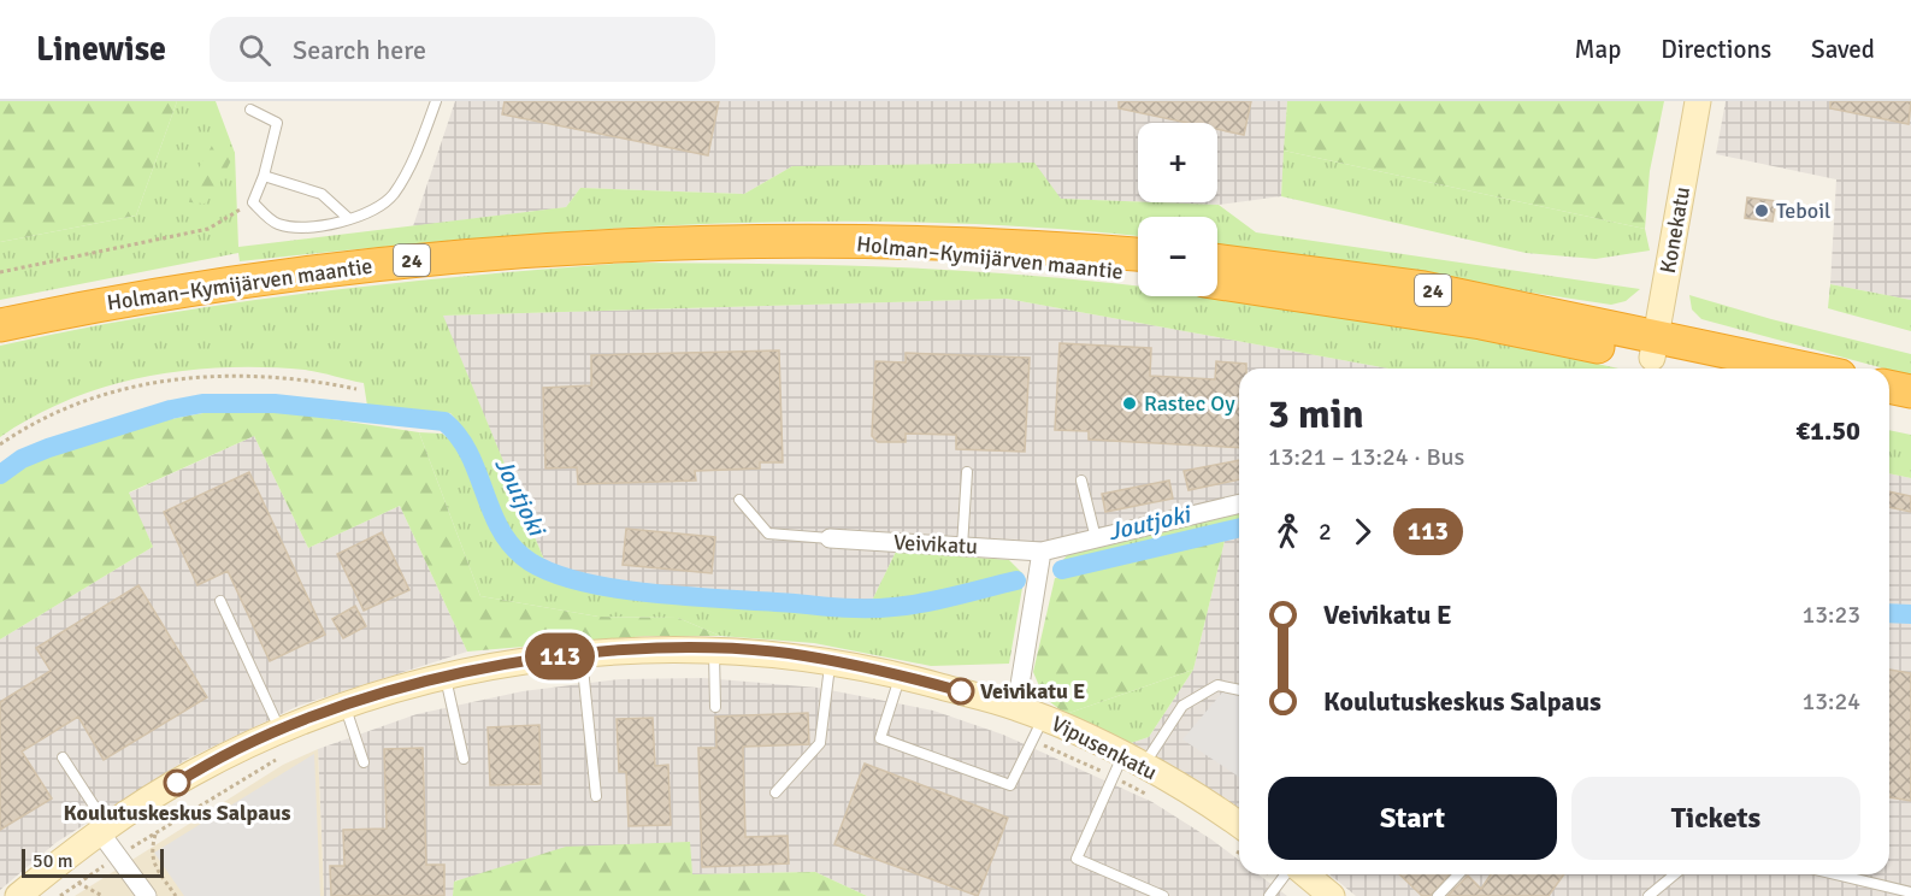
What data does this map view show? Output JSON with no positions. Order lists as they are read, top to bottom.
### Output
{
  "streets": {
    "highway": ["Holman–Kymijärven maantie", "24"],
    "street": ["Konekatu", "Veivikatu", "Vipusenkatu"]
  },
  "crossings": [
    ["Konekatu", "24"]
  ],
  "water": ["Joutjoki"],
  "places": [
    "Teboil",
    "Rastec Oy",
    "Veivikatu E",
    "Koulutuskeskus Salpaus"
  ],
  "lines": ["bus line 113"],
  "scale_bar": "50 m",
  "page": {
    "header": "Linewise",
    "search": "Search here",
    "nav": ["Map", "Directions", "Saved"],
    "on_map": "113",
    "map_buttons": ["+", "−"],
    "heading": ["3 min", "13:21 – 13:24 · Bus", "€1.50"],
    "legs": ["2", "113"],
    "list": [
      {
        "name": "Veivikatu E",
        "value": "13:23"
      },
      {
        "name": "Koulutuskeskus Salpaus",
        "value": "13:24"
      }
    ],
    "buttons": ["Start", "Tickets"],
    "scale": "50 m"
  }
}
